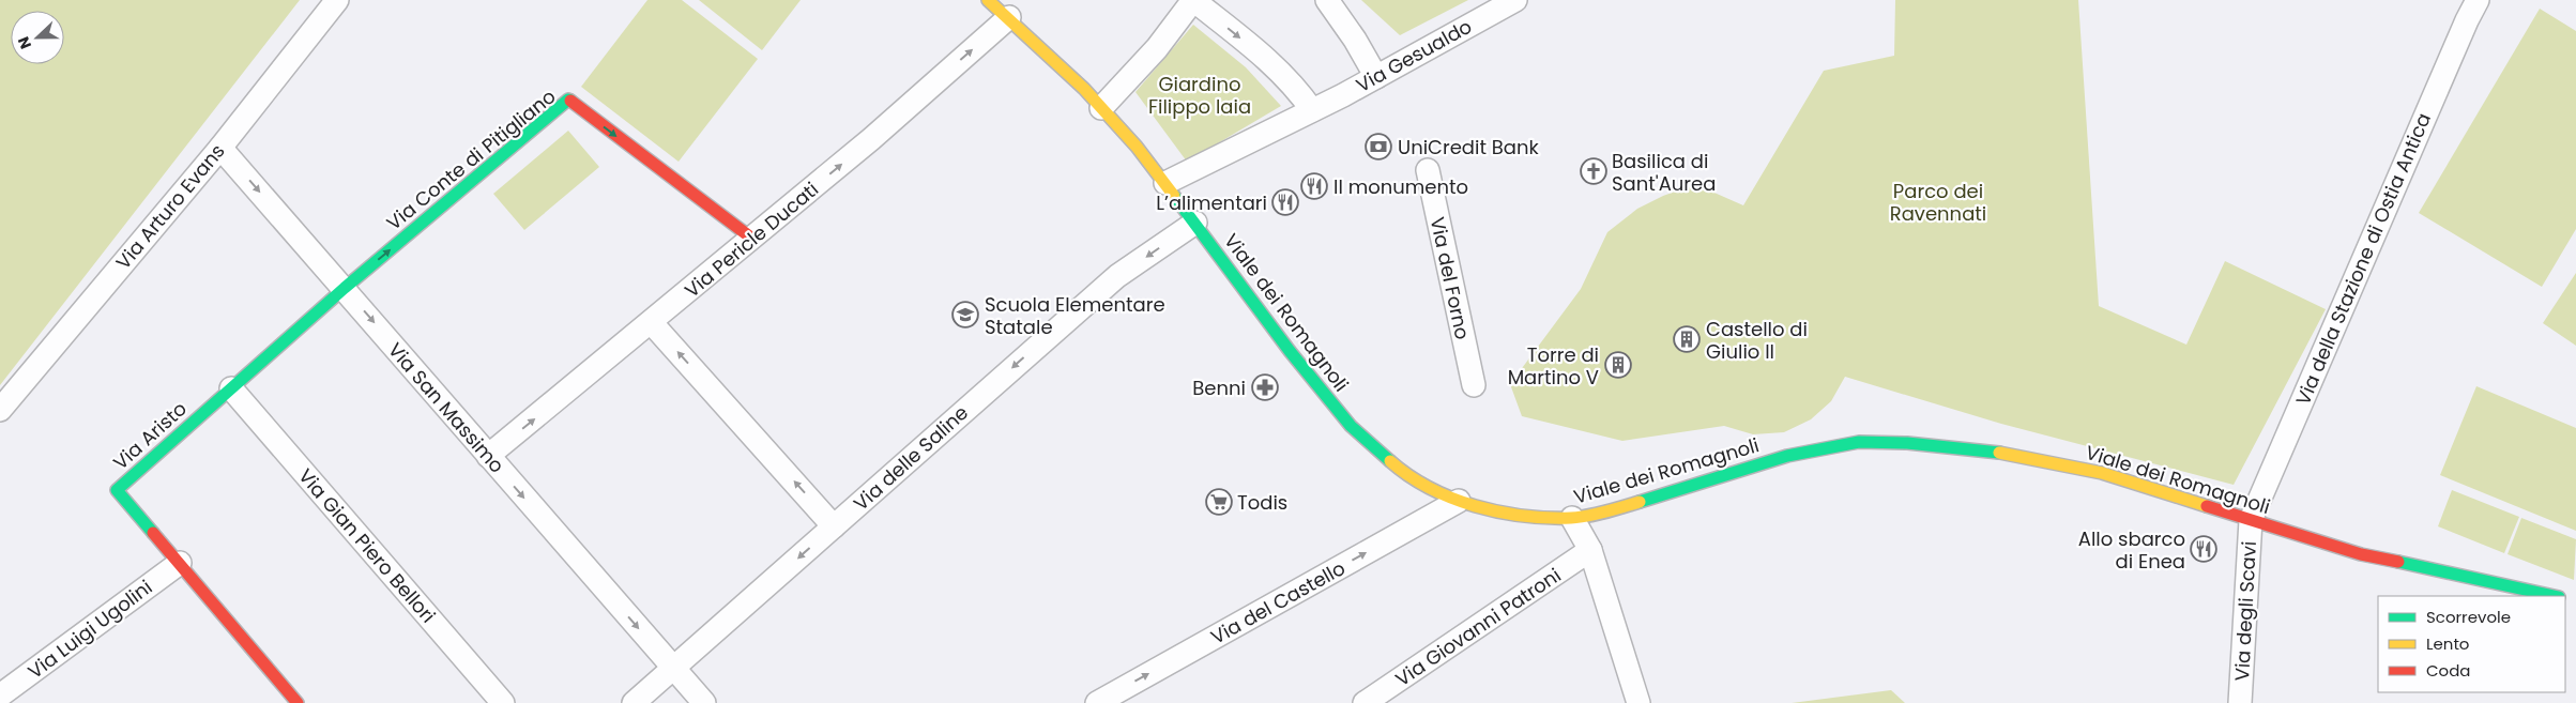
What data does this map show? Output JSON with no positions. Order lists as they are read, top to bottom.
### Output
{
  "streets": {
    "main road": ["Via Conte di Pitigliano", "Viale dei Romagnoli", "Via Aristo"],
    "street": [
      "Via Gesualdo",
      "Via Arturo Evans",
      "Via Pericle Ducati",
      "Via della Stazione di Ostia Antica",
      "Via del Forno",
      "Via San Massimo",
      "Via delle Saline",
      "Via Gian Piero Bellori",
      "Via del Castello",
      "Via degli Scavi",
      "Via Giovanni Patroni",
      "Via Luigi Ugolini"
    ]
  },
  "crossings": [
    ["Via Gesualdo", "Viale dei Romagnoli"],
    ["Via Conte di Pitigliano", "Via Pericle Ducati"],
    ["Via Conte di Pitigliano", "Via San Massimo"],
    ["Via Conte di Pitigliano", "Via Aristo"],
    ["Via Arturo Evans", "Via San Massimo"],
    ["Via Pericle Ducati", "Viale dei Romagnoli"],
    ["Via Pericle Ducati", "Via San Massimo"],
    ["Via della Stazione di Ostia Antica", "Viale dei Romagnoli"],
    ["Via della Stazione di Ostia Antica", "Via degli Scavi"],
    ["Viale dei Romagnoli", "Via delle Saline"],
    ["Viale dei Romagnoli", "Via del Castello"],
    ["Viale dei Romagnoli", "Via degli Scavi"],
    ["Via San Massimo", "Via Aristo"],
    ["Via San Massimo", "Via delle Saline"],
    ["Via Aristo", "Via Gian Piero Bellori"],
    ["Via Aristo", "Via Luigi Ugolini"]
  ],
  "one_way": [
    "Via Pericle Ducati",
    "Via San Massimo",
    "Via delle Saline",
    "Via del Castello"
  ],
  "parks": ["Giardino Filippo Iaia", "Parco dei Ravennati"],
  "places": {
    "bank": ["UniCredit Bank"],
    "church": ["Basilica di Sant'Aurea"],
    "restaurant": ["Il monumento", "L’alimentari", "Allo sbarco di Enea"],
    "school or university": ["Scuola Elementare Statale"],
    "building": ["Castello di Giulio II", "Torre di Martino V"],
    "pharmacy": ["Benni"],
    "supermarket": ["Todis"]
  },
  "legend": ["Scorrevole", "Lento", "Coda"],
  "north": "left"
}
